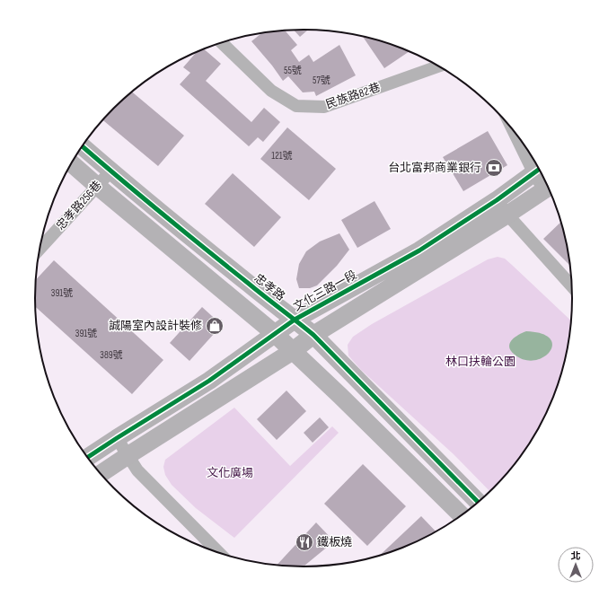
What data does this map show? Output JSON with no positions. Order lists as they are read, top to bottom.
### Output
{
  "streets": {
    "street": [
      "民族路82巷",
      "忠孝路256巷",
      "忠孝路",
      "文化三路一段"
    ]
  },
  "crossings": [
    ["忠孝路256巷", "忠孝路"],
    ["忠孝路", "文化三路一段"]
  ],
  "parks": ["林口扶輪公園", "文化廣場"],
  "places": {
    "bank": ["台北富邦商業銀行"],
    "shop": ["誠陽室內設計裝修"],
    "restaurant": ["鐵板燒"]
  },
  "house_numbers": [
    "55號",
    "57號",
    "121號",
    "391號",
    "391號",
    "389號"
  ],
  "north": "top"
}
